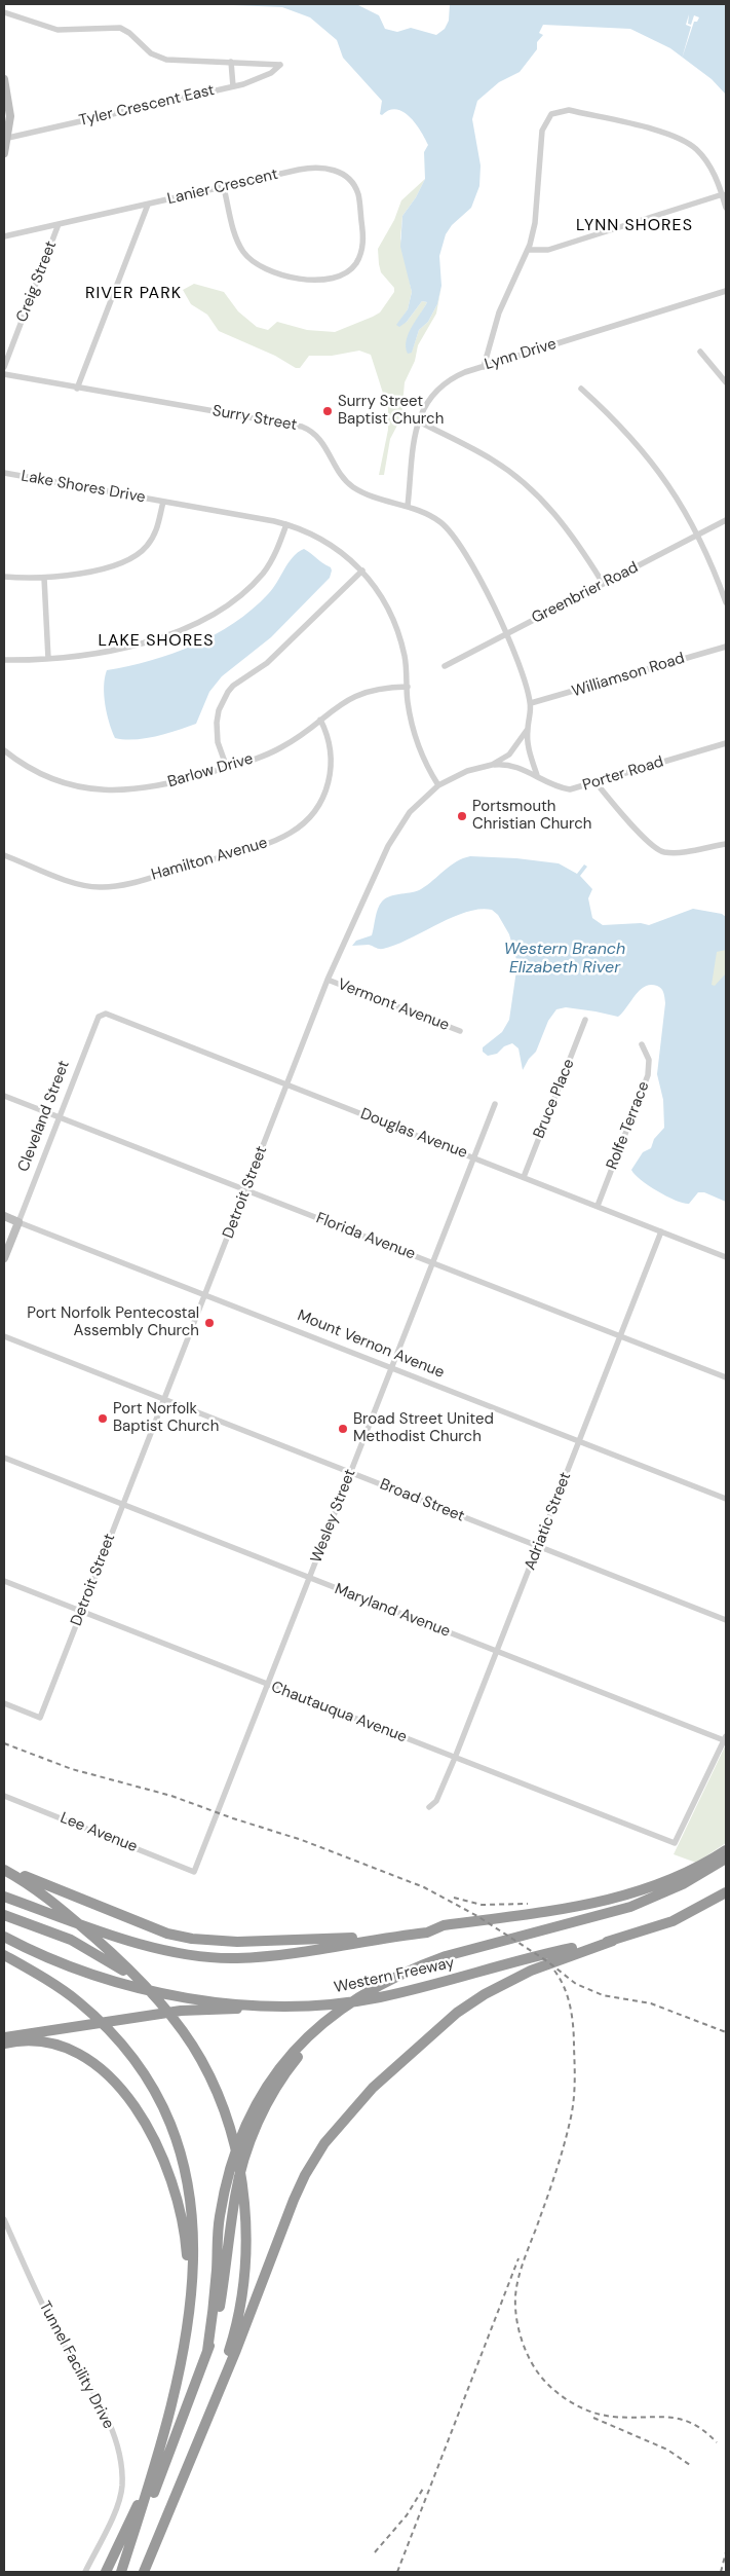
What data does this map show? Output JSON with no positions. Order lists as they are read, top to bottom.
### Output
{
  "streets": {
    "highway": ["Western Freeway"],
    "street": [
      "Tyler Crescent East",
      "Lanier Crescent",
      "Creig Street",
      "Lynn Drive",
      "Surry Street",
      "Lake Shores Drive",
      "Greenbrier Road",
      "Williamson Road",
      "Barlow Drive",
      "Porter Road",
      "Hamilton Avenue",
      "Vermont Avenue",
      "Bruce Place",
      "Cleveland Street",
      "Rolfe Terrace",
      "Douglas Avenue",
      "Detroit Street",
      "Florida Avenue",
      "Mount Vernon Avenue",
      "Broad Street",
      "Wesley Street",
      "Adriatic Street",
      "Maryland Avenue",
      "Chautauqua Avenue",
      "Lee Avenue",
      "Tunnel Facility Drive"
    ]
  },
  "crossings": [
    ["Lanier Crescent", "Creig Street"],
    ["Lynn Drive", "Surry Street"],
    ["Surry Street", "Greenbrier Road"],
    ["Surry Street", "Williamson Road"],
    ["Surry Street", "Porter Road"],
    ["Surry Street", "Detroit Street"],
    ["Lake Shores Drive", "Barlow Drive"],
    ["Lake Shores Drive", "Detroit Street"],
    ["Barlow Drive", "Hamilton Avenue"],
    ["Porter Road", "Detroit Street"],
    ["Vermont Avenue", "Detroit Street"],
    ["Bruce Place", "Douglas Avenue"],
    ["Cleveland Street", "Douglas Avenue"],
    ["Cleveland Street", "Florida Avenue"],
    ["Cleveland Street", "Mount Vernon Avenue"],
    ["Rolfe Terrace", "Douglas Avenue"],
    ["Douglas Avenue", "Detroit Street"],
    ["Douglas Avenue", "Wesley Street"],
    ["Douglas Avenue", "Adriatic Street"],
    ["Detroit Street", "Florida Avenue"],
    ["Detroit Street", "Mount Vernon Avenue"],
    ["Detroit Street", "Broad Street"],
    ["Detroit Street", "Maryland Avenue"],
    ["Detroit Street", "Chautauqua Avenue"],
    ["Florida Avenue", "Wesley Street"],
    ["Florida Avenue", "Adriatic Street"],
    ["Mount Vernon Avenue", "Wesley Street"],
    ["Mount Vernon Avenue", "Adriatic Street"],
    ["Broad Street", "Wesley Street"],
    ["Broad Street", "Adriatic Street"],
    ["Wesley Street", "Maryland Avenue"],
    ["Wesley Street", "Chautauqua Avenue"],
    ["Wesley Street", "Lee Avenue"],
    ["Adriatic Street", "Maryland Avenue"],
    ["Adriatic Street", "Chautauqua Avenue"],
    ["Maryland Avenue", "Chautauqua Avenue"]
  ],
  "districts": ["LYNN SHORES", "RIVER PARK", "LAKE SHORES"],
  "water": ["Western Branch Elizabeth River"],
  "places": [
    "Surry Street Baptist Church",
    "Portsmouth Christian Church",
    "Port Norfolk Pentecostal Assembly Church",
    "Port Norfolk Baptist Church",
    "Broad Street United Methodist Church"
  ]
}
